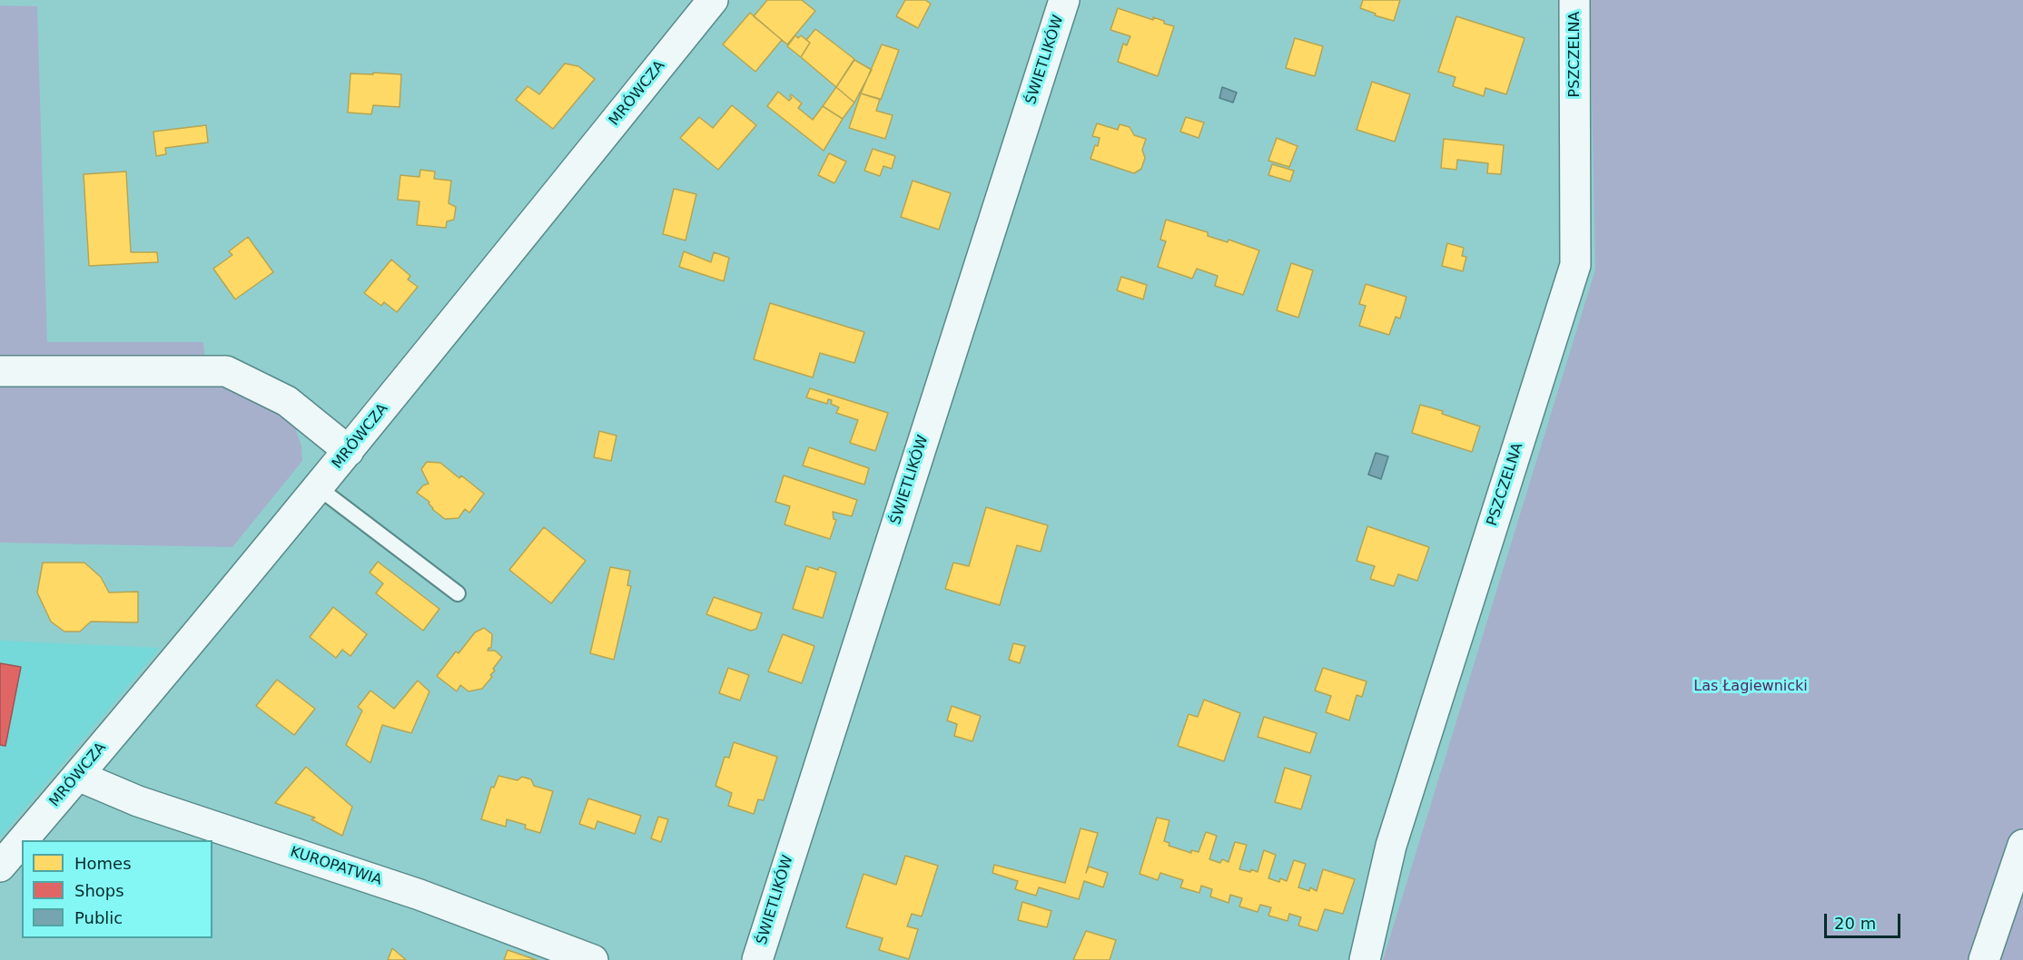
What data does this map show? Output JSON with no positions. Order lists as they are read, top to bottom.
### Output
{
  "streets": {
    "street": [
      "PSZCZELNA",
      "ŚWIETLIKÓW",
      "MRÓWCZA",
      "KUROPATWIA"
    ]
  },
  "crossings": [
    ["MRÓWCZA", "KUROPATWIA"]
  ],
  "parks": ["Las Łagiewnicki"],
  "legend": ["Homes", "Shops", "Public"],
  "scale_bar": "20 m"
}
